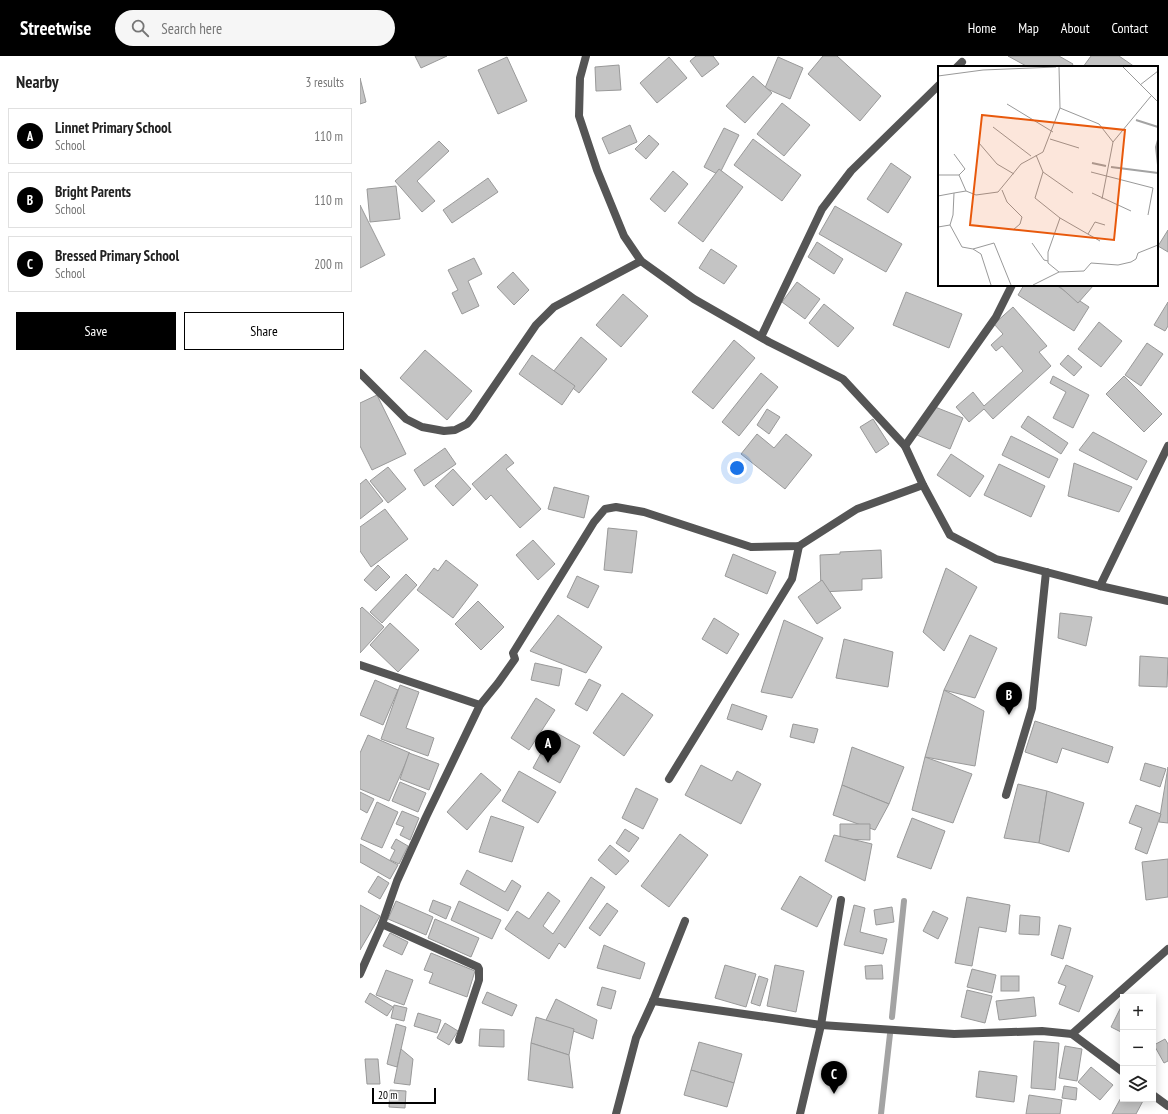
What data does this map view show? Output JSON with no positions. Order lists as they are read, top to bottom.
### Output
{
  "scale_bar": "20 m",
  "page": {
    "header": "Streetwise",
    "search": "Search here",
    "nav": [
      "Home",
      "Map",
      "About",
      "Contact"
    ],
    "heading": ["Nearby", "3 results"],
    "list": [
      {
        "mark": "A",
        "name": "Linnet Primary School",
        "note": "School",
        "value": "110 m"
      },
      {
        "mark": "B",
        "name": "Bright Parents",
        "note": "School",
        "value": "110 m"
      },
      {
        "mark": "C",
        "name": "Bressed Primary School",
        "note": "School",
        "value": "200 m"
      }
    ],
    "buttons": ["Save", "Share"],
    "pins": ["B", "A", "C"],
    "map_buttons": ["+", "−"],
    "scale": "20 m"
  }
}
